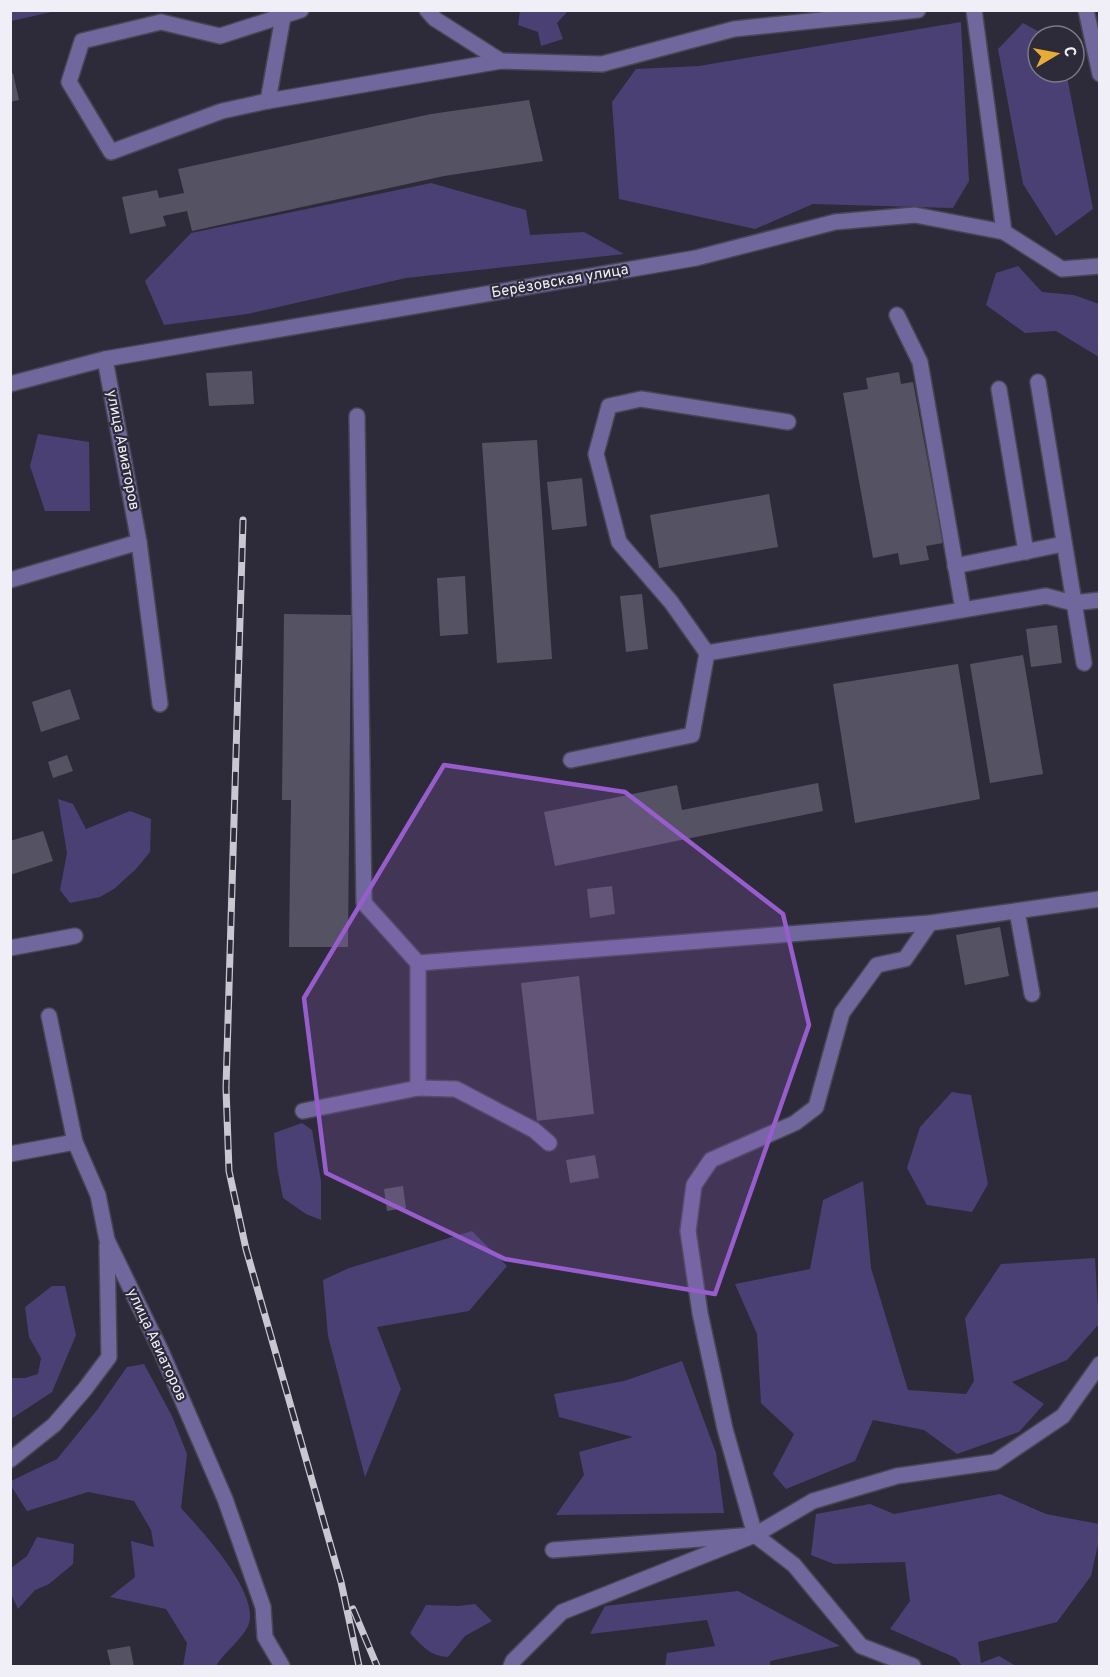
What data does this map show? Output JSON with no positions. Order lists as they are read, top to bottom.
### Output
{
  "streets": {
    "street": ["Берёзовская улица", "улица Авиаторов"]
  },
  "crossings": [
    ["Берёзовская улица", "улица Авиаторов"]
  ],
  "north": "right"
}
